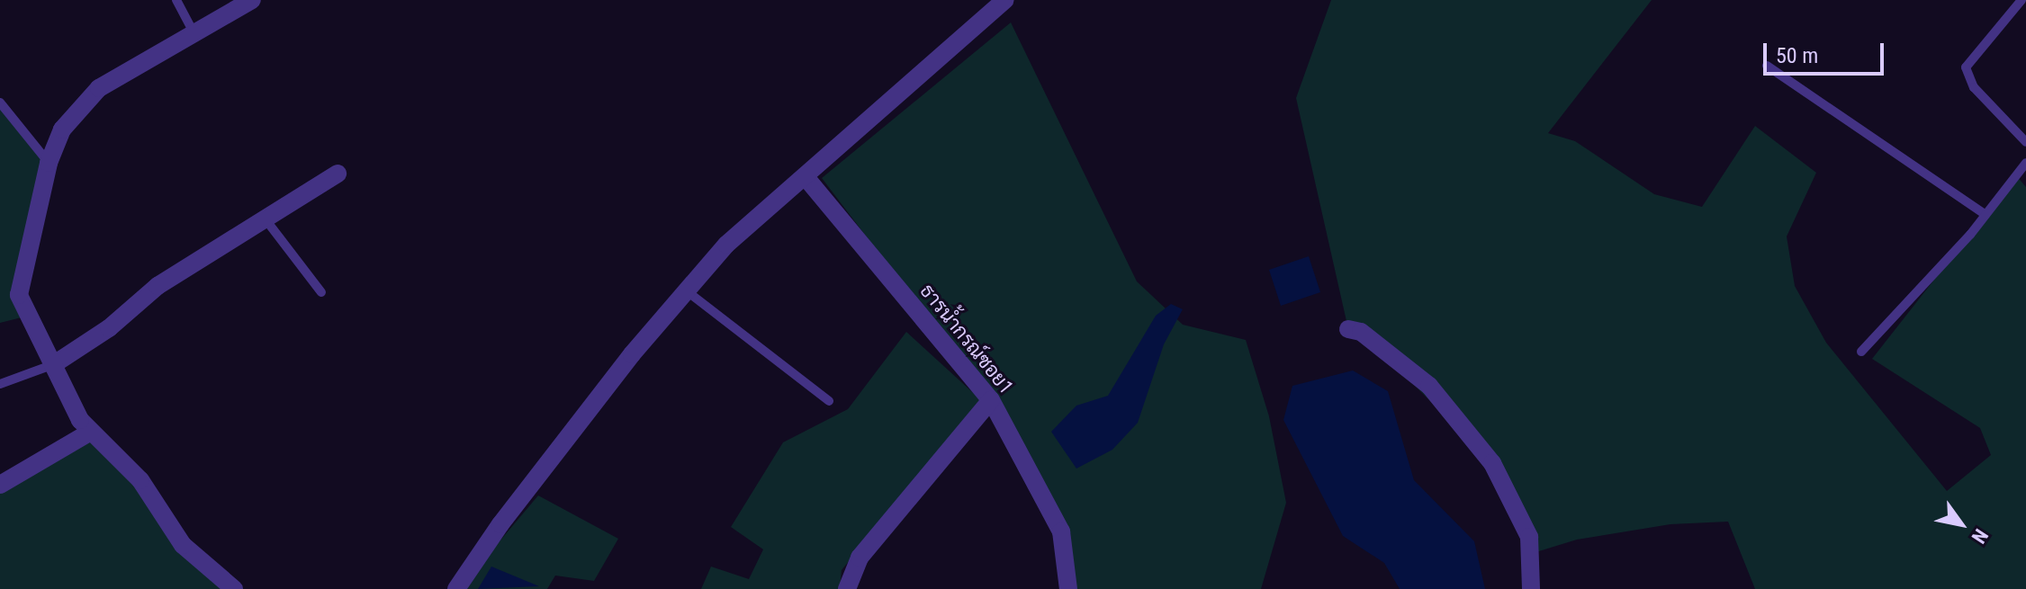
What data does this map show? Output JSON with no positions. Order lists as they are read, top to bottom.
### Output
{
  "streets": {
    "street": ["ธารน้ำกรณ์ซอย1"]
  },
  "scale_bar": "50 m",
  "north": "bottom right"
}
